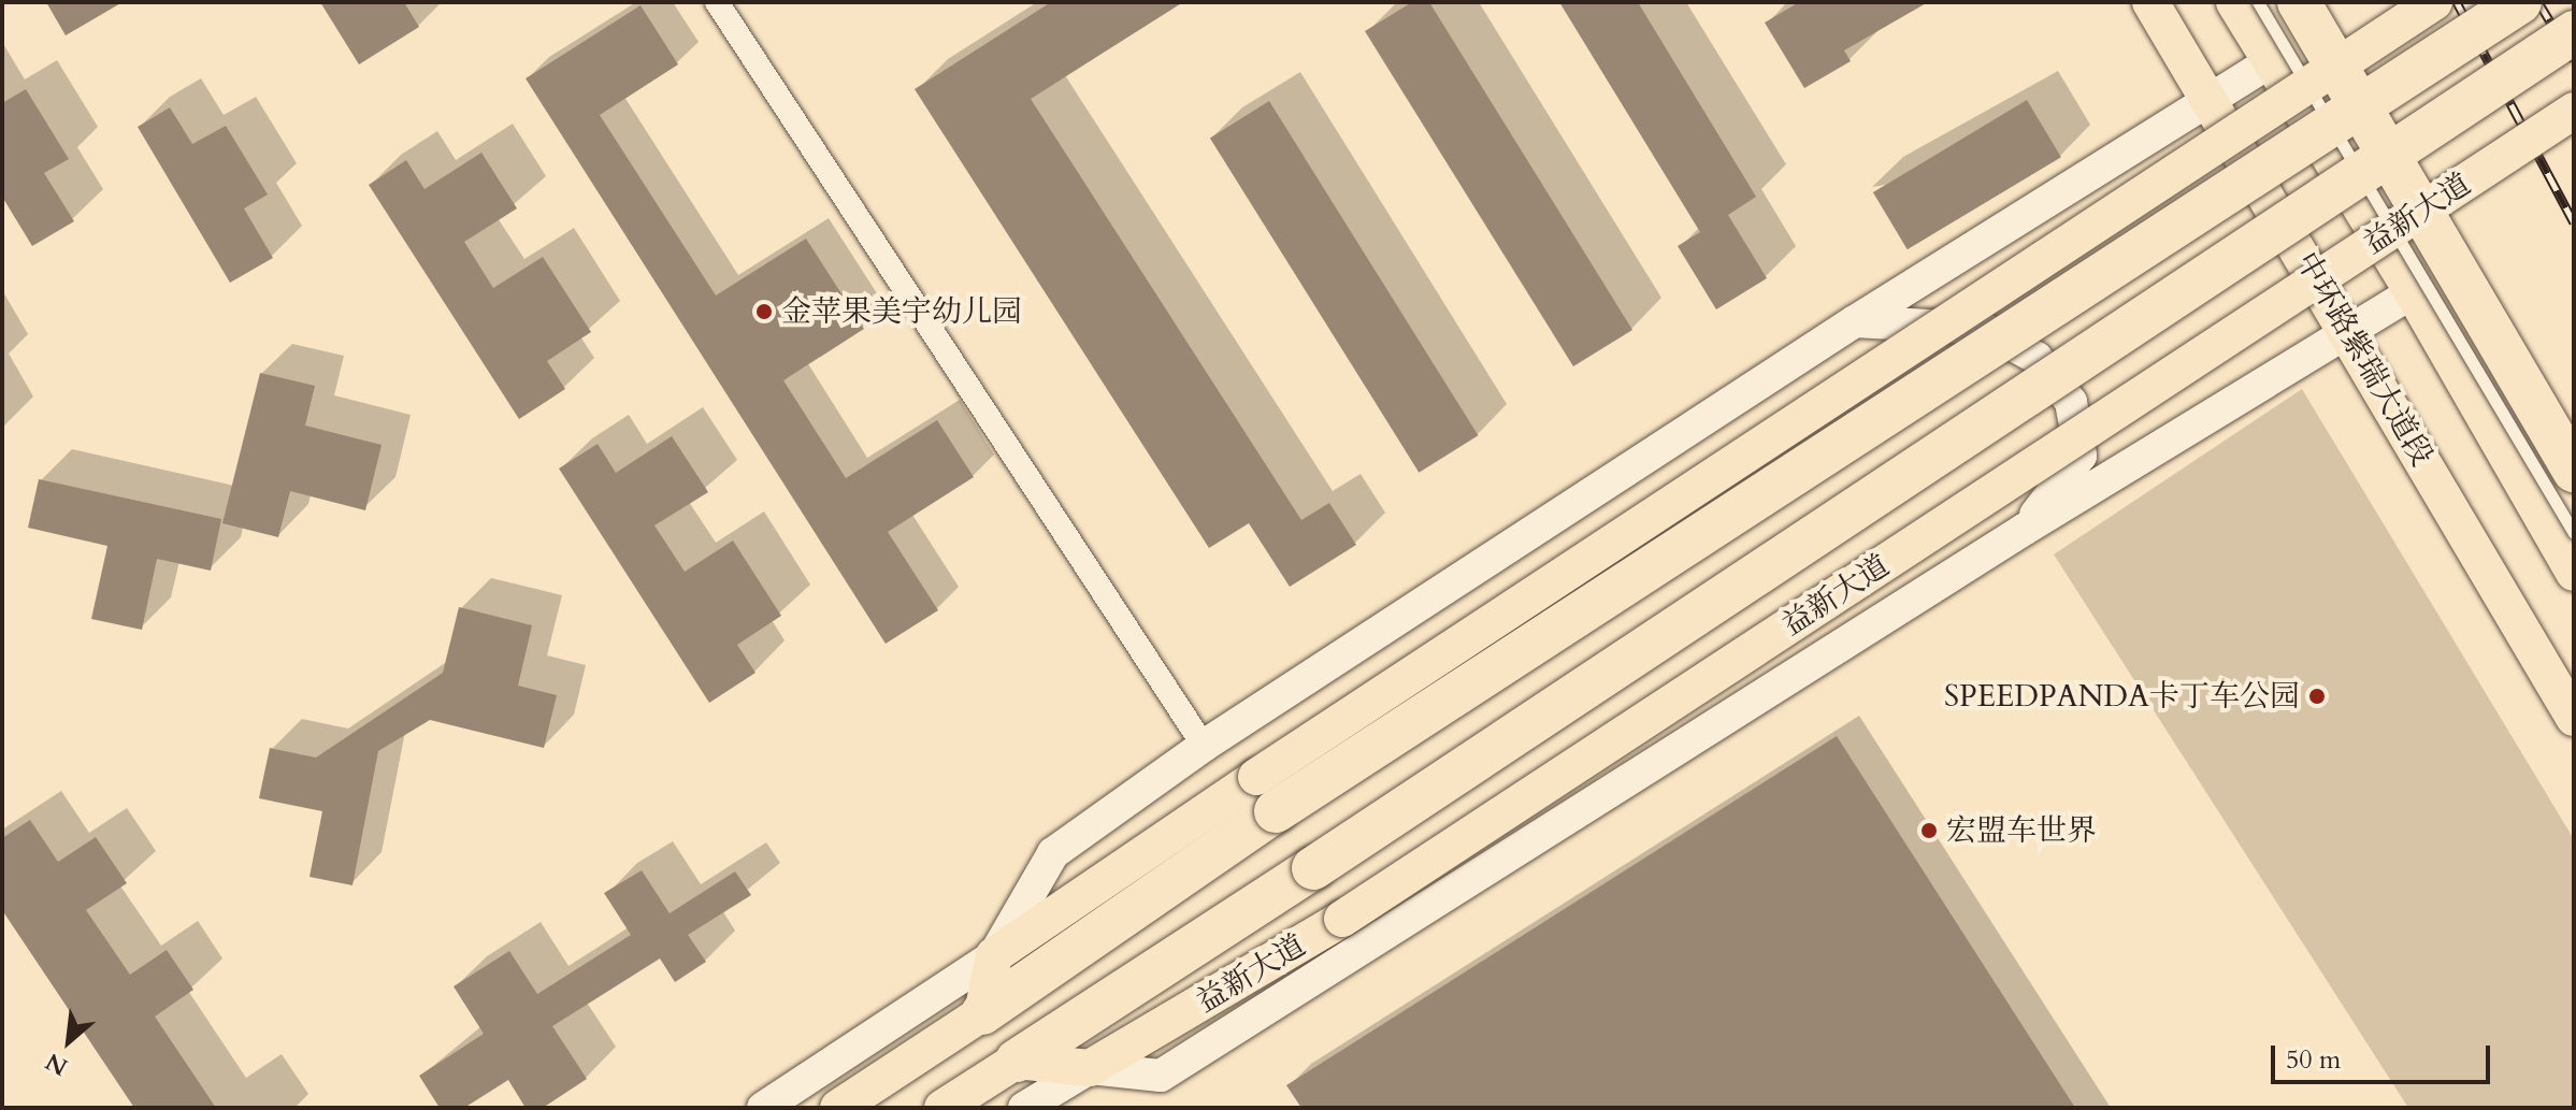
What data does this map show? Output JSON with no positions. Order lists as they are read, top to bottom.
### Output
{
  "streets": {
    "main road": ["益新大道", "中环路紫瑞大道段"]
  },
  "places": ["金苹果美宇幼儿园", "SPEEDPANDA卡丁车公园", "宏盟车世界"],
  "scale_bar": "50 m",
  "north": "bottom left"
}
